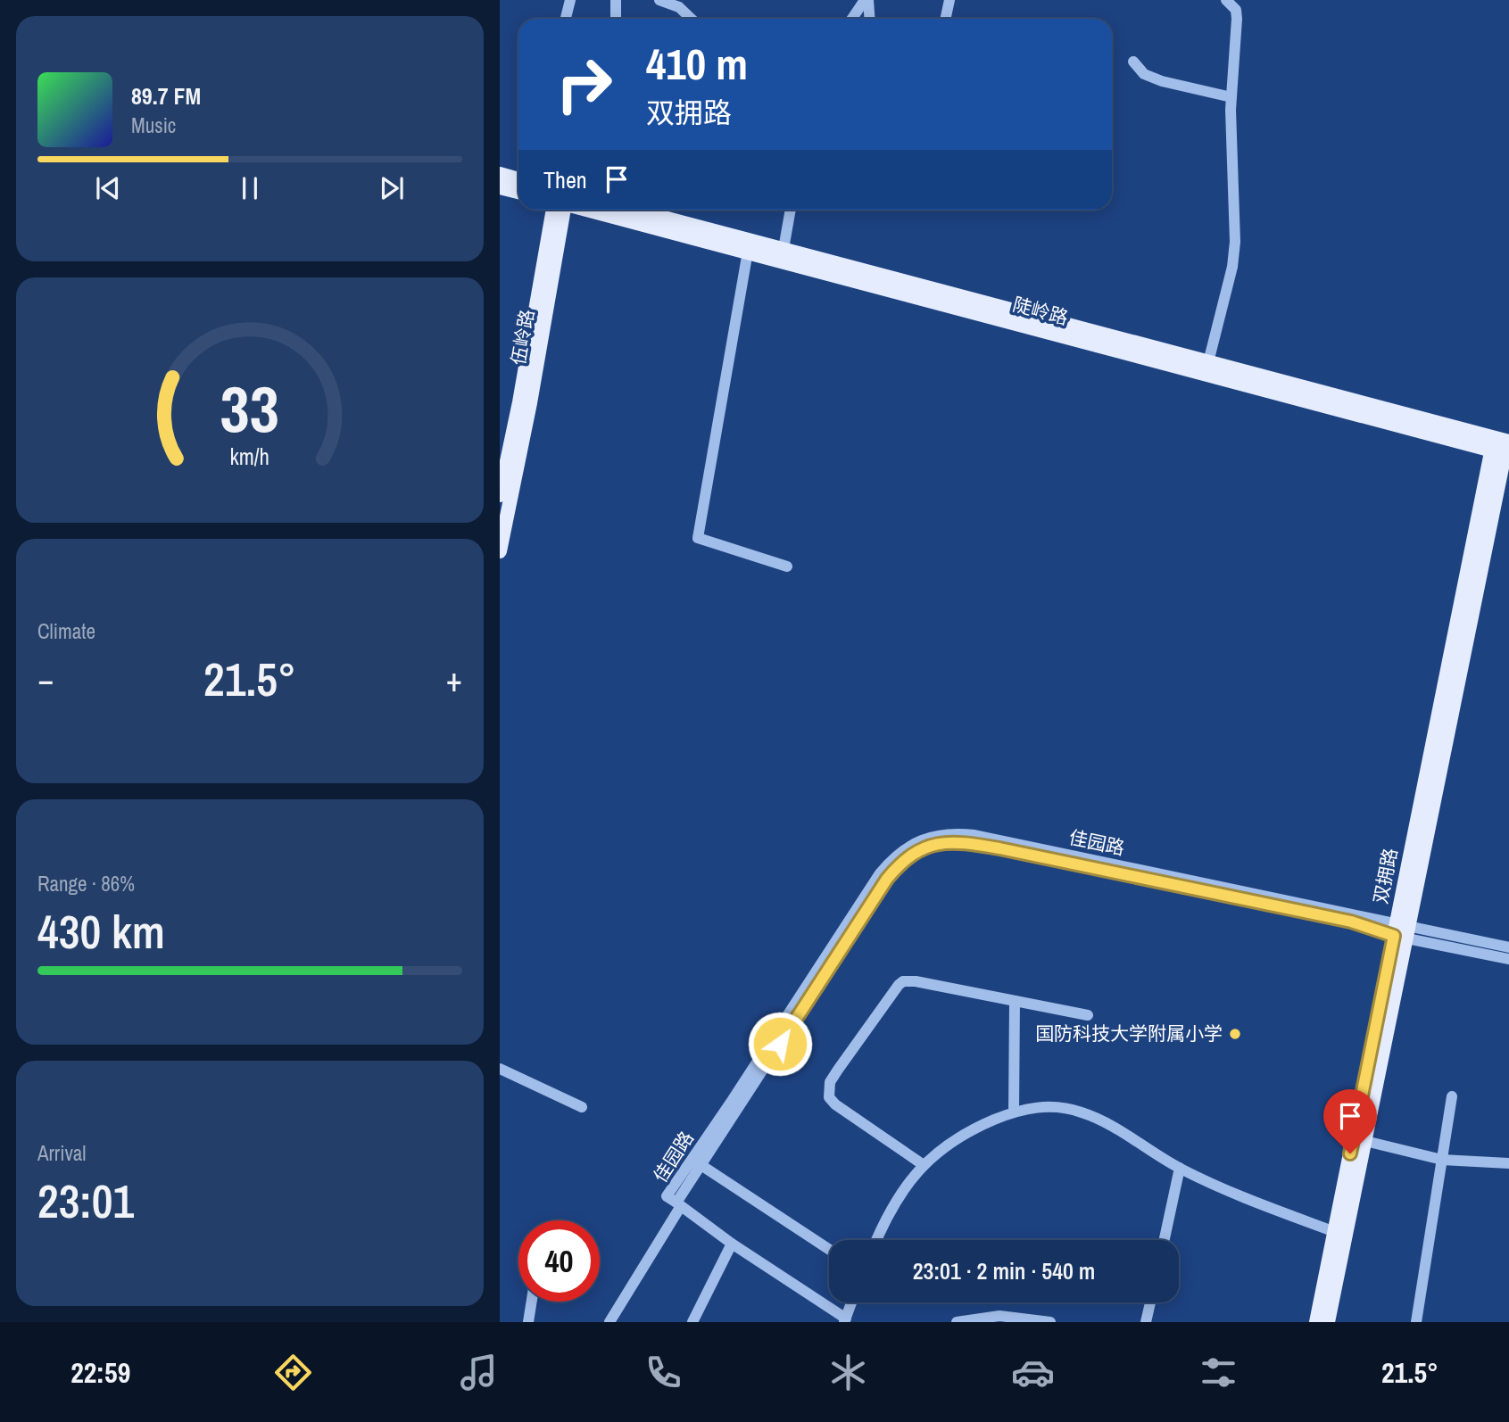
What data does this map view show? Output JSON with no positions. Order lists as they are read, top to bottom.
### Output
{
  "streets": {
    "main road": ["陡岭路", "伍岭路", "双拥路"],
    "street": ["佳园路"]
  },
  "crossings": [
    ["陡岭路", "双拥路"],
    ["佳园路", "双拥路"]
  ],
  "places": ["国防科技大学附属小学"],
  "page": {
    "turn": ["410 m", "双拥路"],
    "song": ["89.7 FM", "Music"],
    "then": "Then",
    "tile": [
      "Climate",
      ["Range · 86%", "430 km"],
      ["Arrival", "23:01"]
    ],
    "heat": ["−", "21.5°", "+"],
    "limit": "40",
    "trip": "23:01 · 2 min · 540 m",
    "tabs": ["22:59", "21.5°"],
    "gauge": ["33", "km/h"]
  }
}
